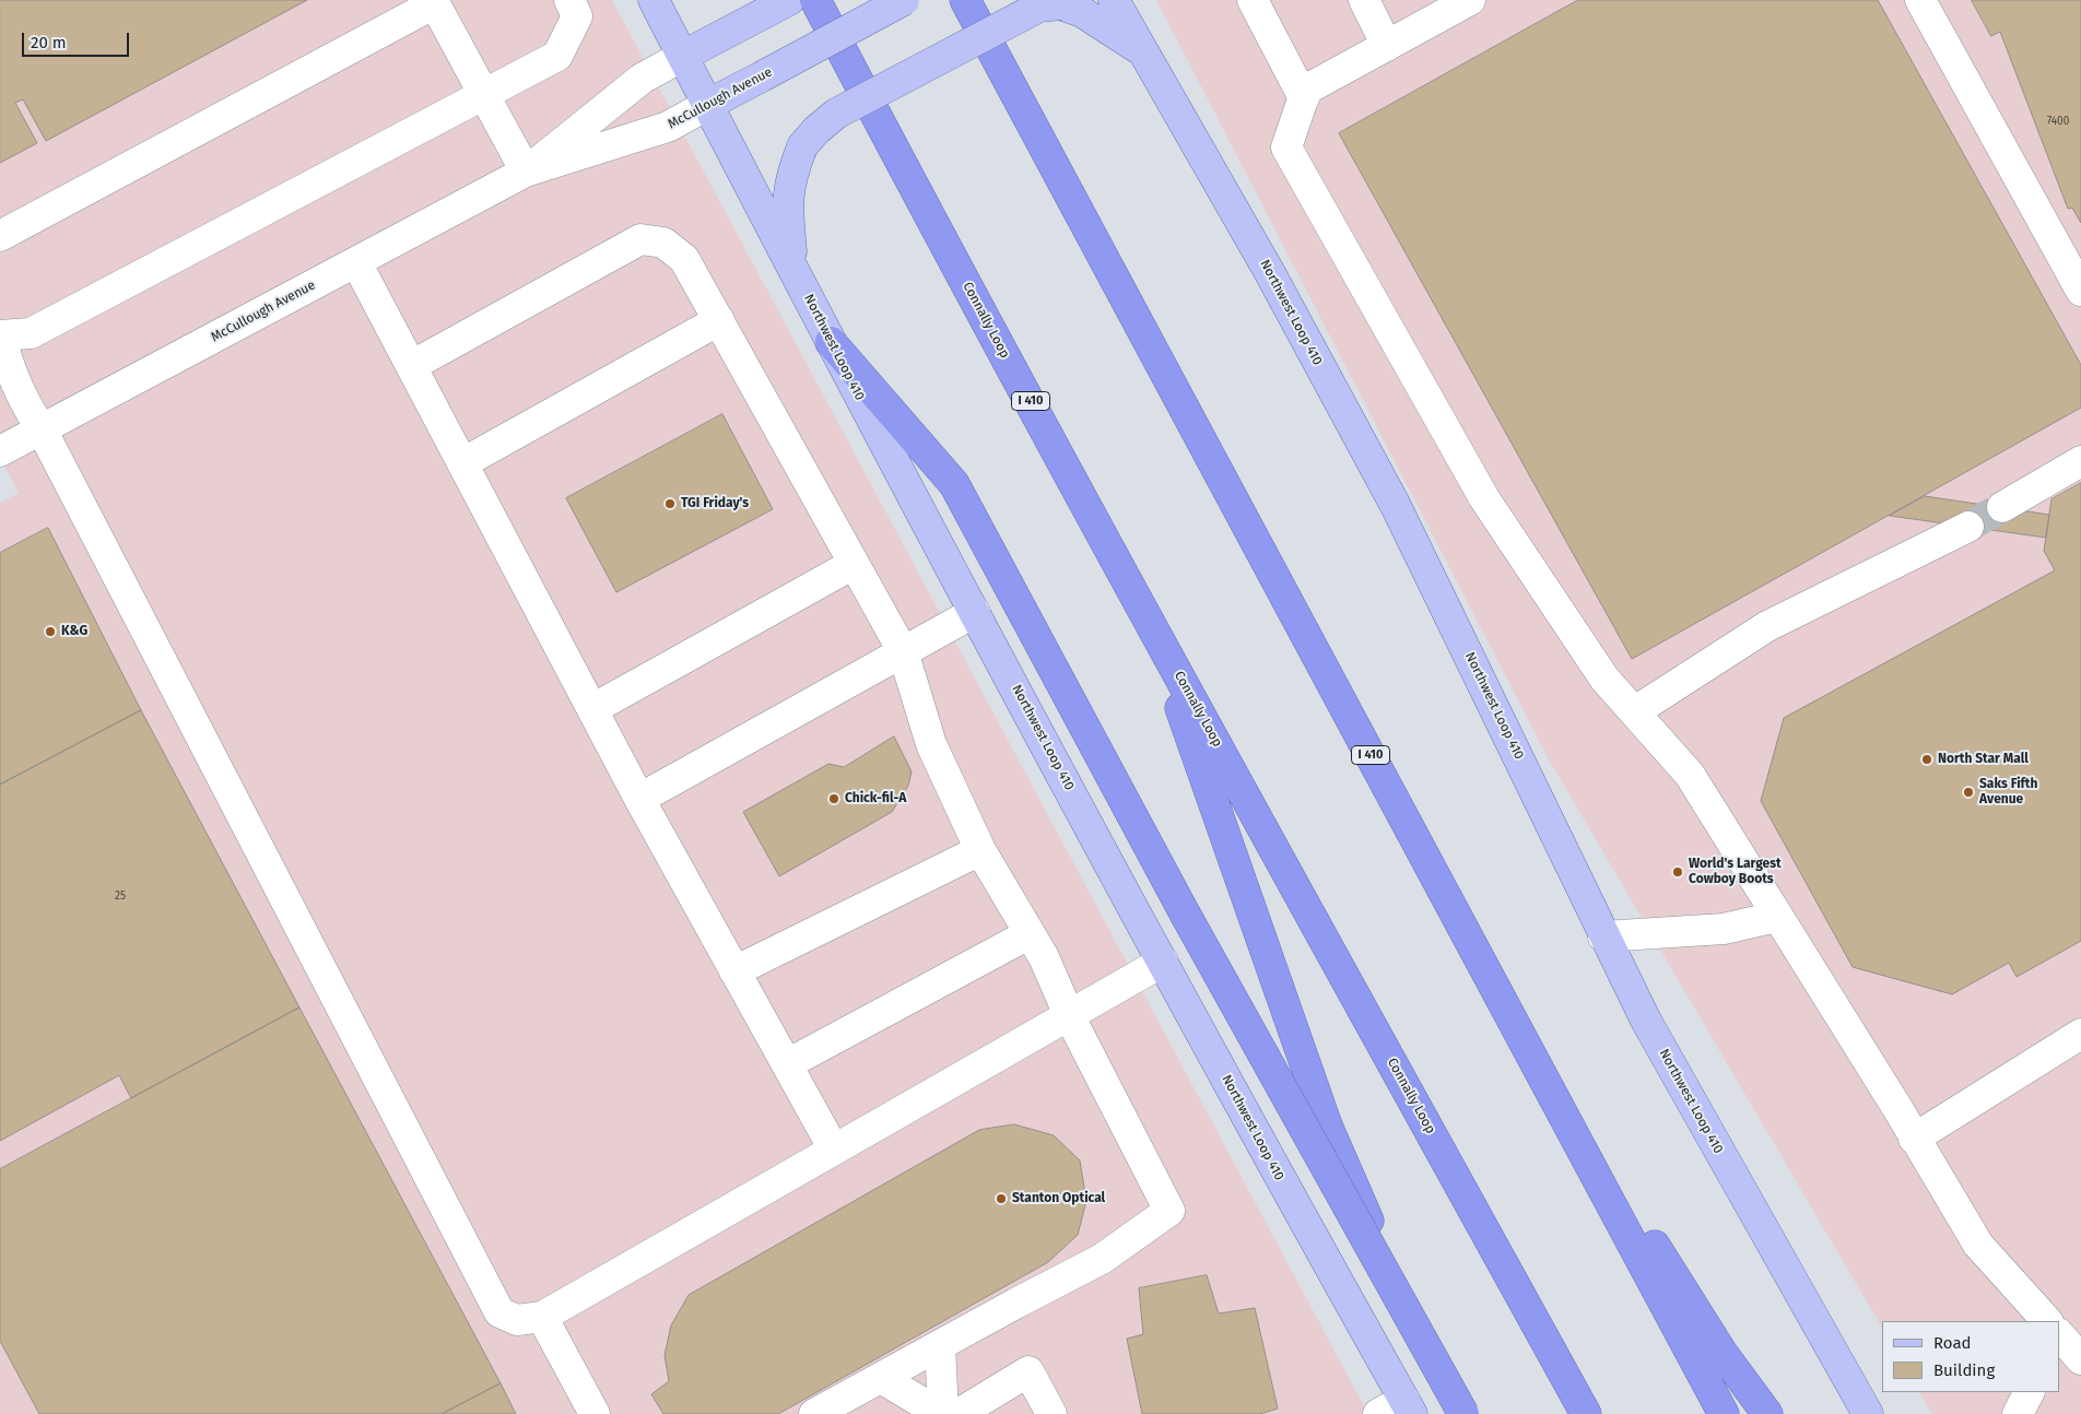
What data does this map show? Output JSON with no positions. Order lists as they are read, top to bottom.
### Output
{
  "streets": {
    "highway": ["Connally Loop", "I 410"],
    "main road": ["McCullough Avenue", "Northwest Loop 410"]
  },
  "crossings": [
    ["McCullough Avenue", "Northwest Loop 410"]
  ],
  "places": [
    "TGI Friday's",
    "K&G",
    "North Star Mall",
    "Saks Fifth Avenue",
    "Chick-fil-A",
    "World's Largest Cowboy Boots",
    "Stanton Optical"
  ],
  "house_numbers": ["7400", "25"],
  "legend": ["Road", "Building"],
  "scale_bar": "20 m"
}
